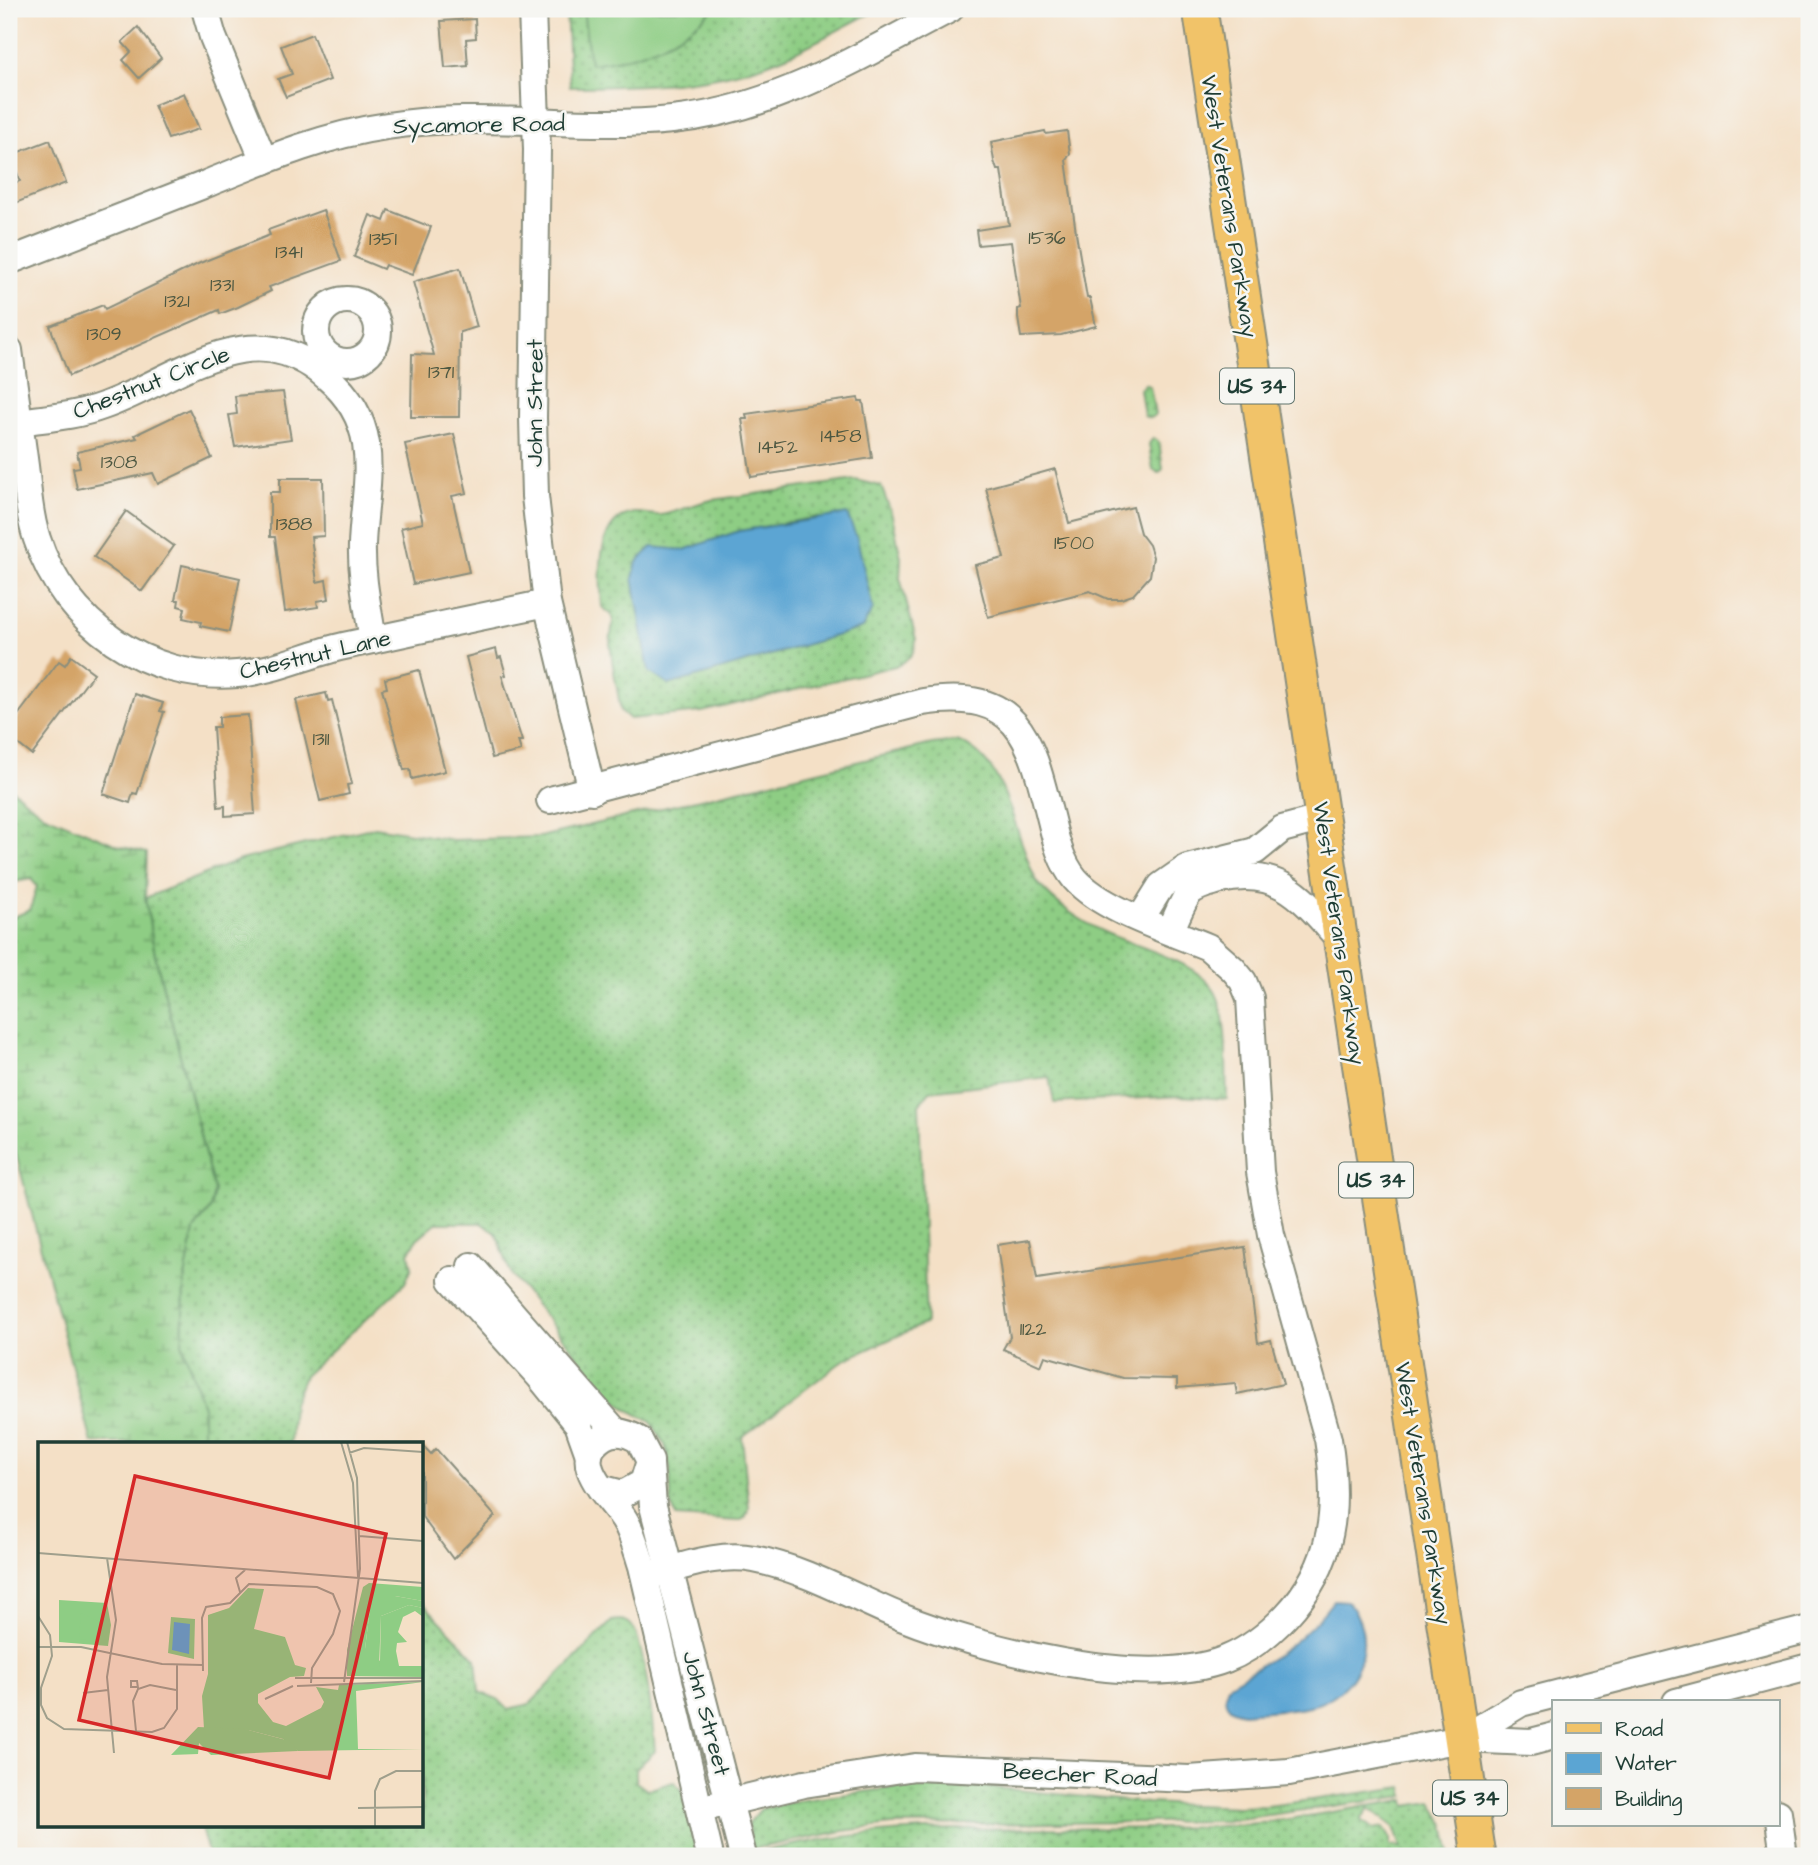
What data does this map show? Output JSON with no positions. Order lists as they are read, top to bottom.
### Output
{
  "streets": {
    "main road": ["West Veterans Parkway", "US 34"],
    "street": [
      "Sycamore Road",
      "Chestnut Circle",
      "John Street",
      "Chestnut Lane",
      "Beecher Road"
    ]
  },
  "crossings": [
    ["Sycamore Road", "John Street"],
    ["West Veterans Parkway", "Beecher Road"],
    ["Chestnut Circle", "Chestnut Lane"],
    ["John Street", "Chestnut Lane"],
    ["John Street", "Beecher Road"]
  ],
  "house_numbers": [
    "1536",
    "1351",
    "1341",
    "1331",
    "1321",
    "1309",
    "1371",
    "1458",
    "1452",
    "1308",
    "1388",
    "1500",
    "1311",
    "1122"
  ],
  "legend": ["Road", "Water", "Building"]
}
